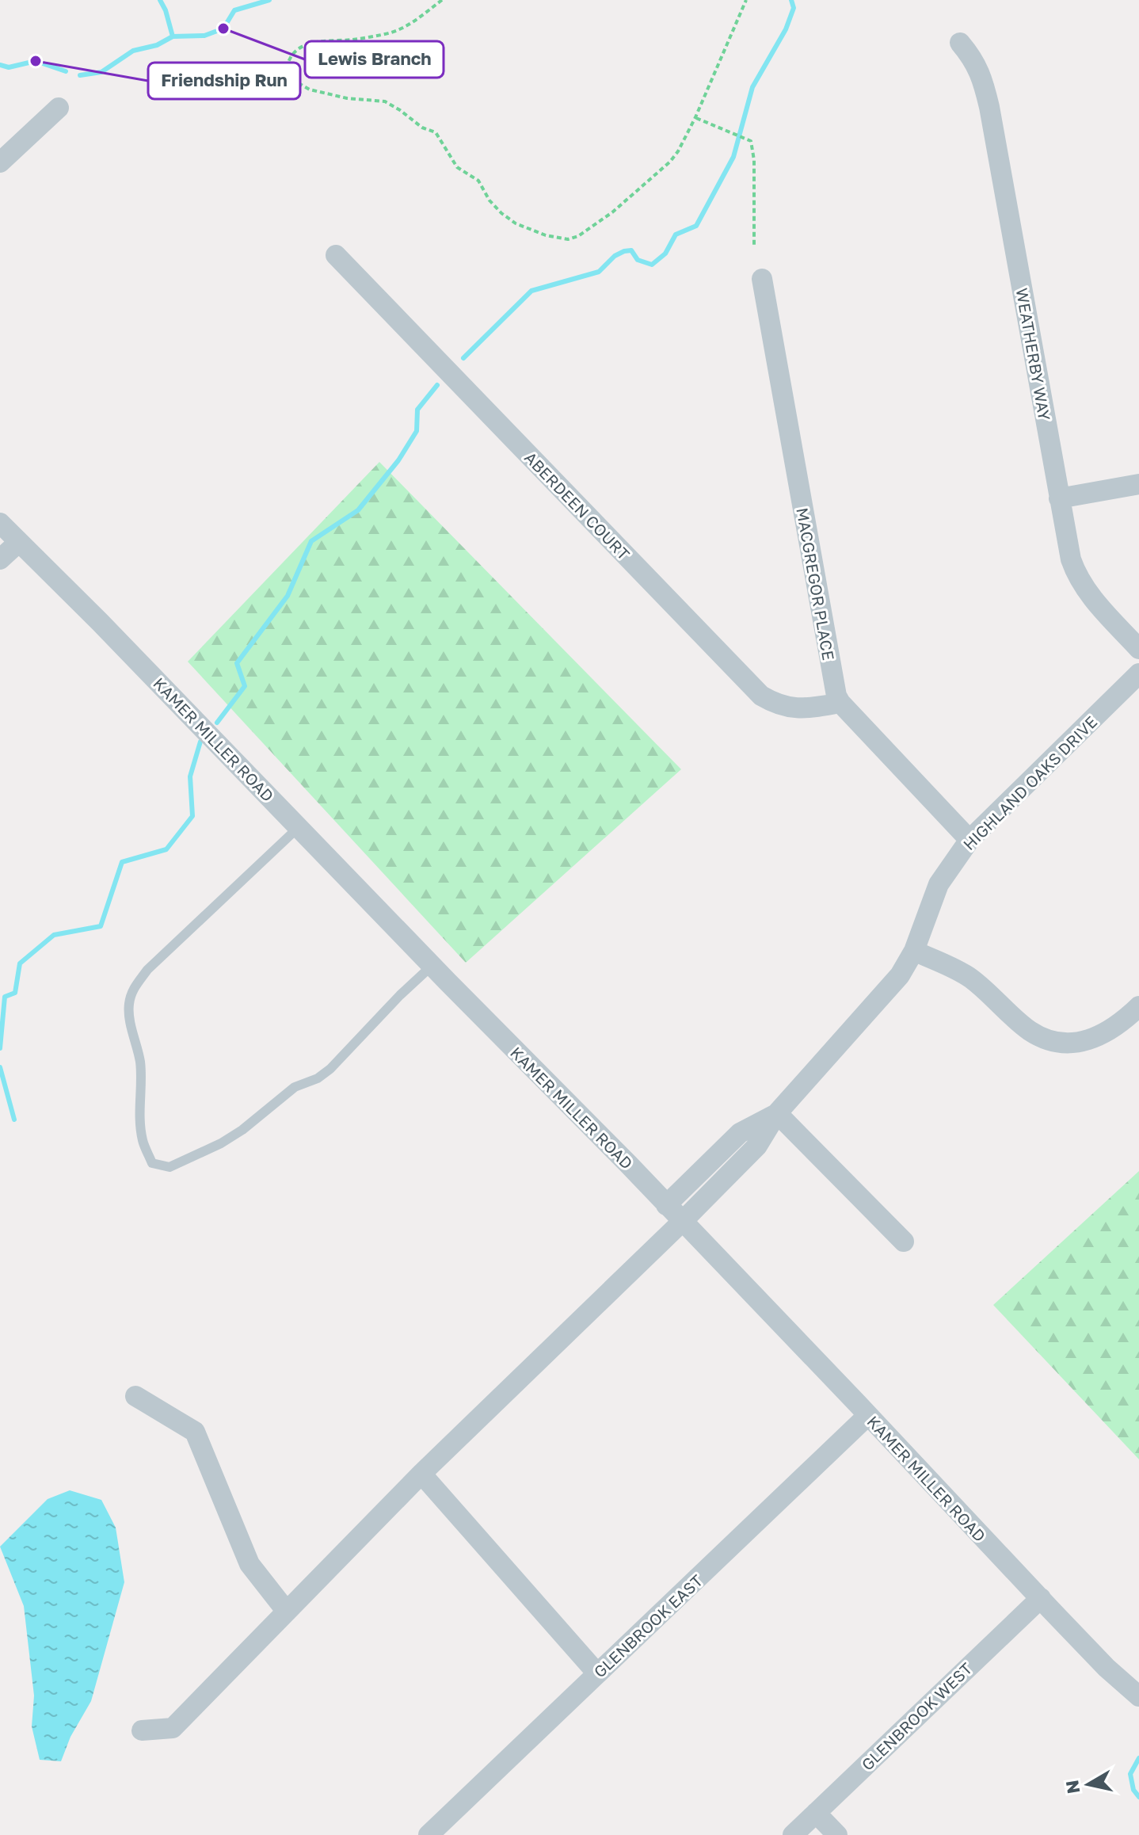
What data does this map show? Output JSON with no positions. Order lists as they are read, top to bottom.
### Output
{
  "streets": {
    "street": [
      "WEATHERBY WAY",
      "ABERDEEN COURT",
      "MACGREGOR PLACE",
      "KAMER MILLER ROAD",
      "HIGHLAND OAKS DRIVE",
      "GLENBROOK EAST",
      "GLENBROOK WEST"
    ]
  },
  "crossings": [
    ["ABERDEEN COURT", "MACGREGOR PLACE"],
    ["MACGREGOR PLACE", "HIGHLAND OAKS DRIVE"],
    ["KAMER MILLER ROAD", "HIGHLAND OAKS DRIVE"],
    ["KAMER MILLER ROAD", "GLENBROOK EAST"],
    ["KAMER MILLER ROAD", "GLENBROOK WEST"]
  ],
  "places": ["Lewis Branch", "Friendship Run"],
  "north": "left"
}
